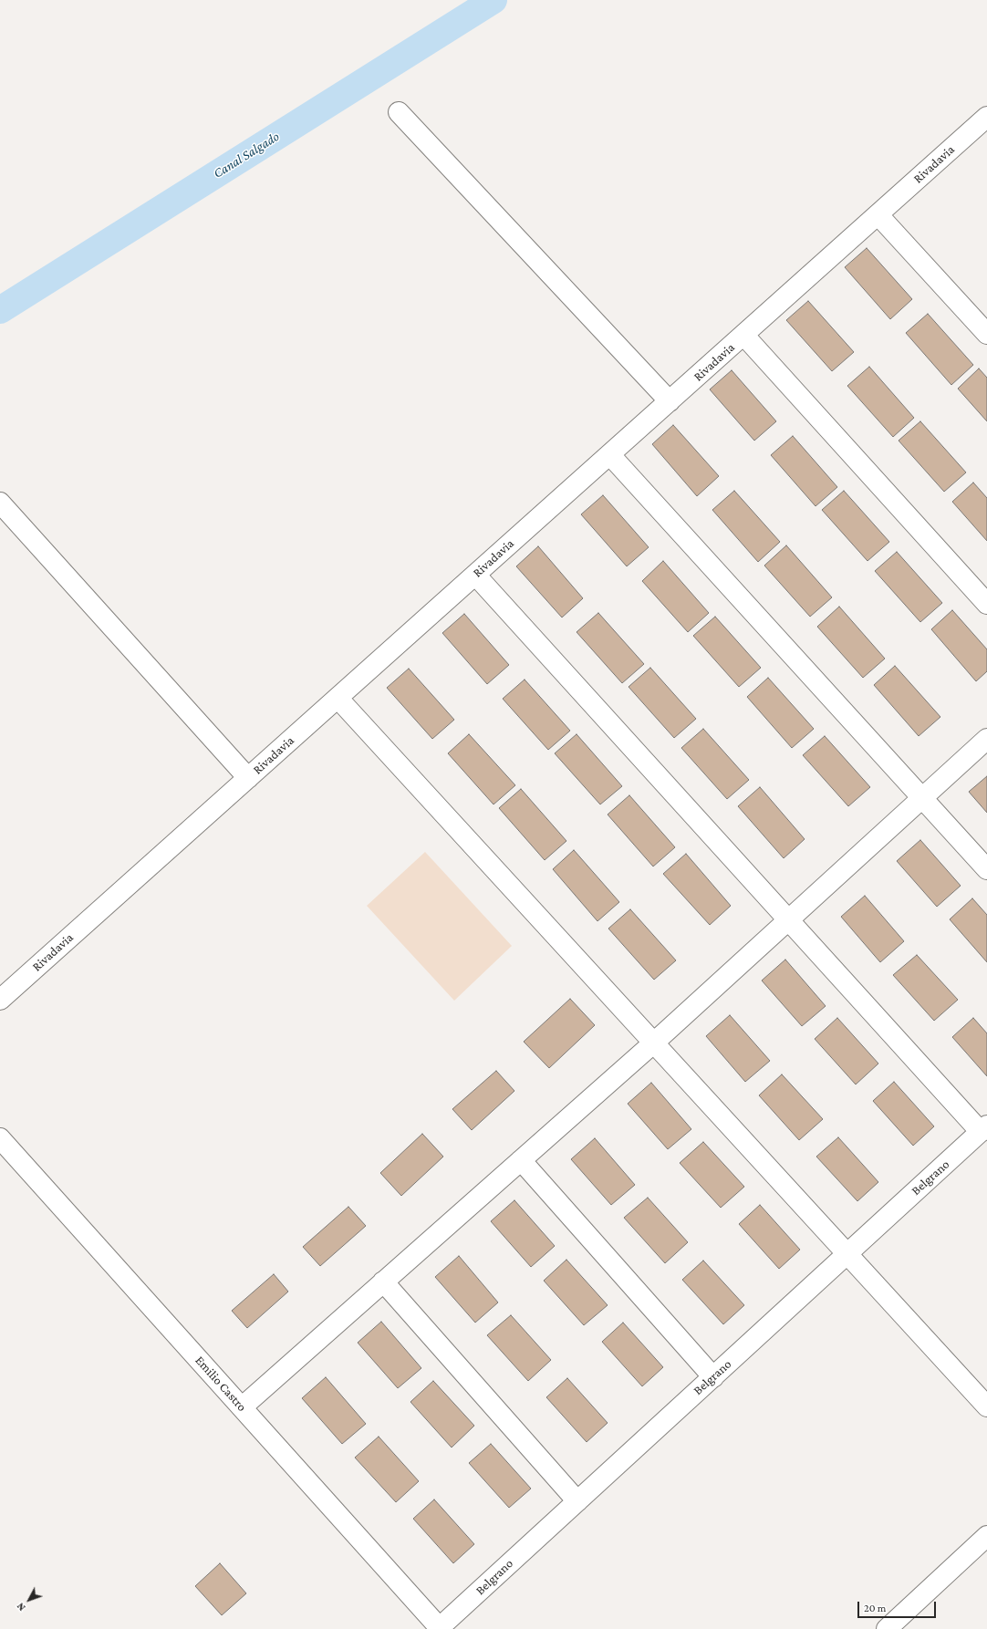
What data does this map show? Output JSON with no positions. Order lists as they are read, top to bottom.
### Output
{
  "streets": {
    "street": ["Rivadavia", "Belgrano", "Emilio Castro"]
  },
  "crossings": [
    ["Belgrano", "Emilio Castro"]
  ],
  "water": ["Canal Salgado"],
  "scale_bar": "20 m",
  "north": "bottom left"
}
